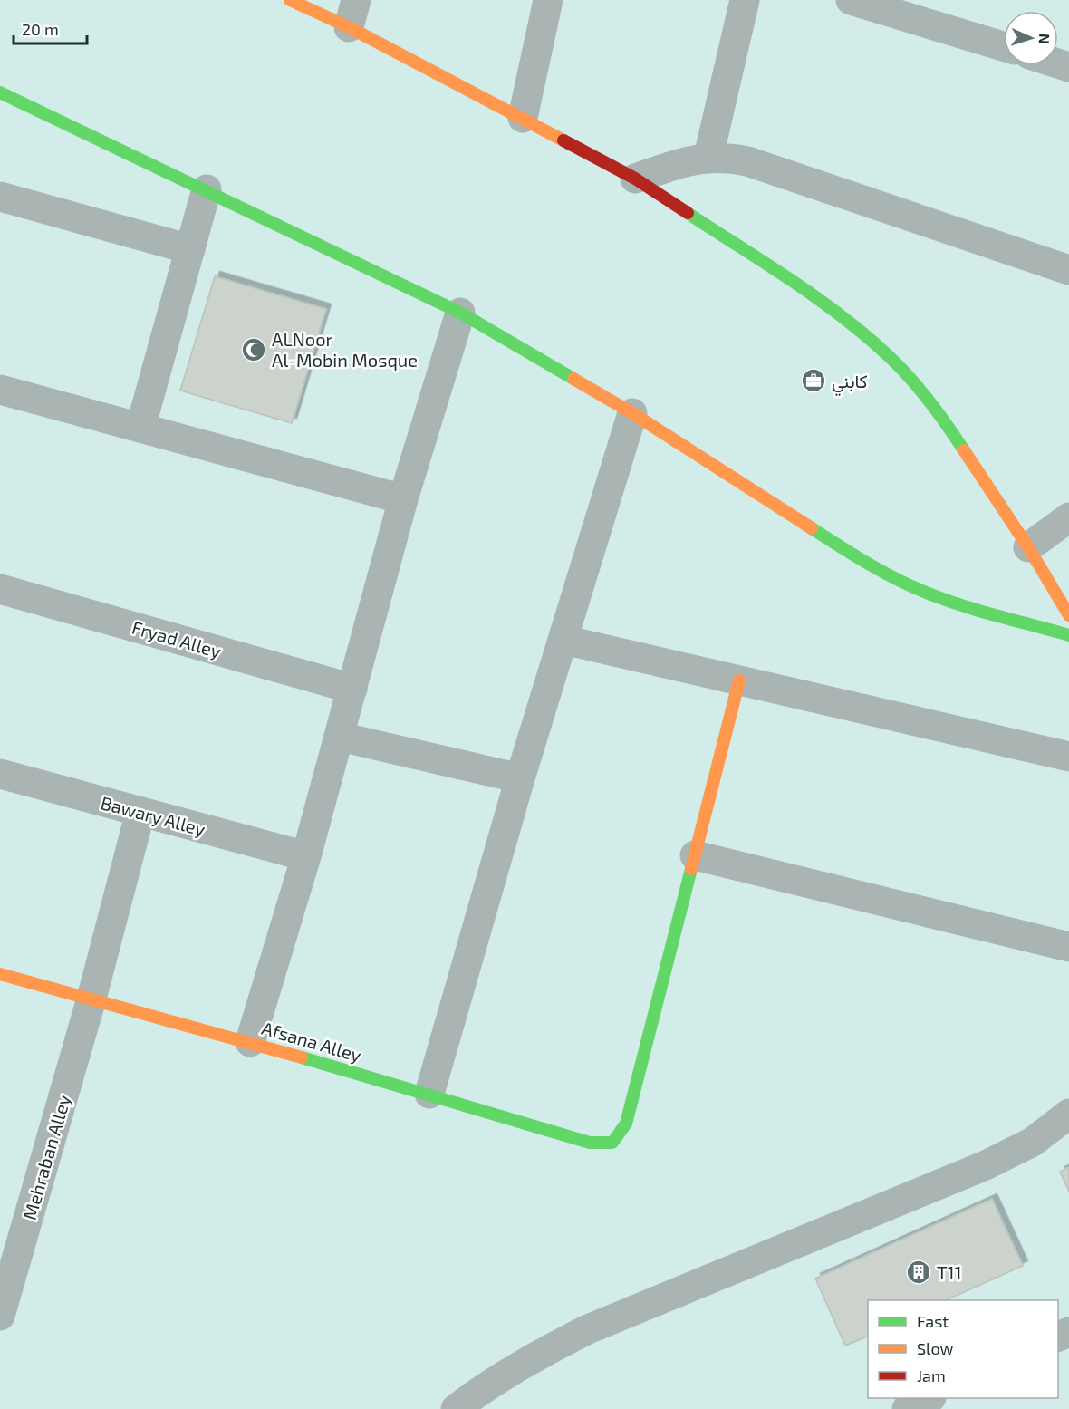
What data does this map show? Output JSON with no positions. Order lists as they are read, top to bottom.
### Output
{
  "streets": {
    "street": [
      "Fryad Alley",
      "Bawary Alley",
      "Afsana Alley",
      "Mehraban Alley"
    ]
  },
  "crossings": [
    ["Bawary Alley", "Mehraban Alley"],
    ["Afsana Alley", "Mehraban Alley"]
  ],
  "places": {
    "mosque": ["ALNoor Al-Mobin Mosque"],
    "office": ["كابني"],
    "building": ["T11"]
  },
  "legend": ["Fast", "Slow", "Jam"],
  "scale_bar": "20 m",
  "north": "right"
}
